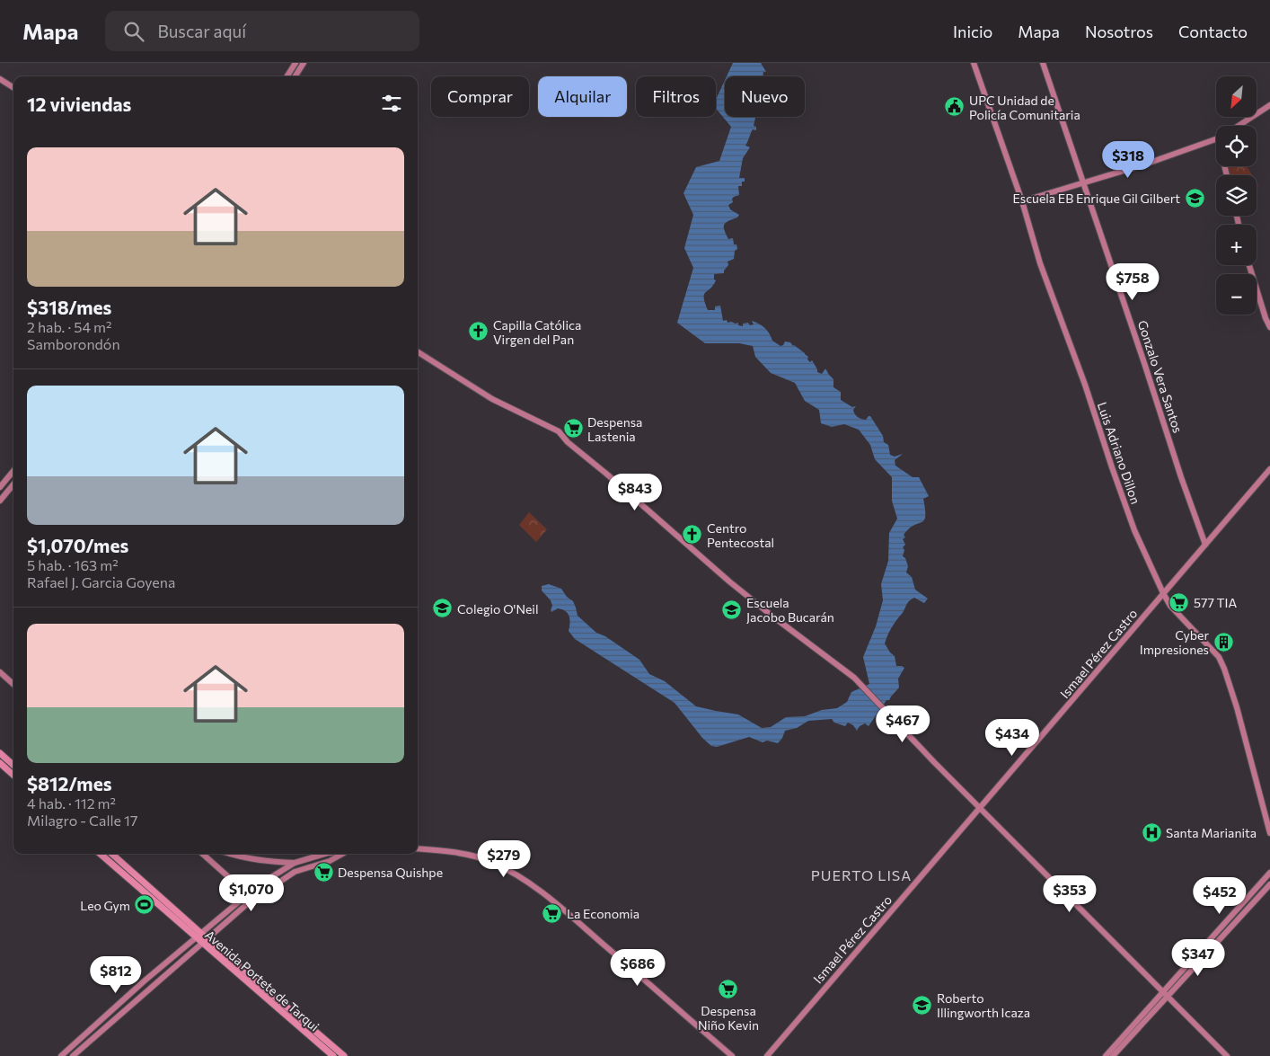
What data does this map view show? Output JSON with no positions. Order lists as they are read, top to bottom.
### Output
{
  "streets": {
    "main road": ["Avenida Portete de Tarqui"],
    "street": ["Gonzalo Vera Santos", "Luis Adriano Dillon", "Ismael Pérez Castro"]
  },
  "crossings": [
    ["Gonzalo Vera Santos", "Ismael Pérez Castro"],
    ["Luis Adriano Dillon", "Ismael Pérez Castro"]
  ],
  "districts": ["PUERTO LISA"],
  "places": {
    "public building": ["UPC Unidad de Policía Comunitaria"],
    "school or university": [
      "Escuela EB Enrique Gil Gilbert",
      "Colegio O'Neil",
      "Escuela Jacobo Bucarán",
      "Roberto Illingworth Icaza"
    ],
    "church": ["Capilla Católica Virgen del Pan", "Centro Pentecostal"],
    "supermarket": [
      "Despensa Lastenia",
      "577 TIA",
      "Despensa Quishpe",
      "La Economia",
      "Despensa Niño Kevin"
    ],
    "building": ["Cyber Impresiones"],
    "hospital": ["Santa Marianita"],
    "sports": ["Leo Gym"]
  },
  "north": "bottom left",
  "page": {
    "header": "Mapa",
    "search": "Buscar aquí",
    "nav": [
      "Inicio",
      "Mapa",
      "Nosotros",
      "Contacto"
    ],
    "map_buttons": ["+", "−"],
    "chip": [
      "Comprar",
      "Alquilar",
      "Filtros",
      "Nuevo"
    ],
    "heading": "12 viviendas",
    "list": [
      {
        "name": "$318/mes",
        "note": "2 hab. · 54 m² · Samborondón"
      },
      {
        "name": "$1,070/mes",
        "note": "5 hab. · 163 m² · Rafael J. Garcia Goyena"
      },
      {
        "name": "$812/mes",
        "note": "4 hab. · 112 m² · Milagro - Calle 17"
      }
    ],
    "price": [
      "$318",
      "$758",
      "$843",
      "$467",
      "$434",
      "$279",
      "$1,070",
      "$353",
      "$452",
      "$347",
      "$686",
      "$812"
    ]
  }
}
